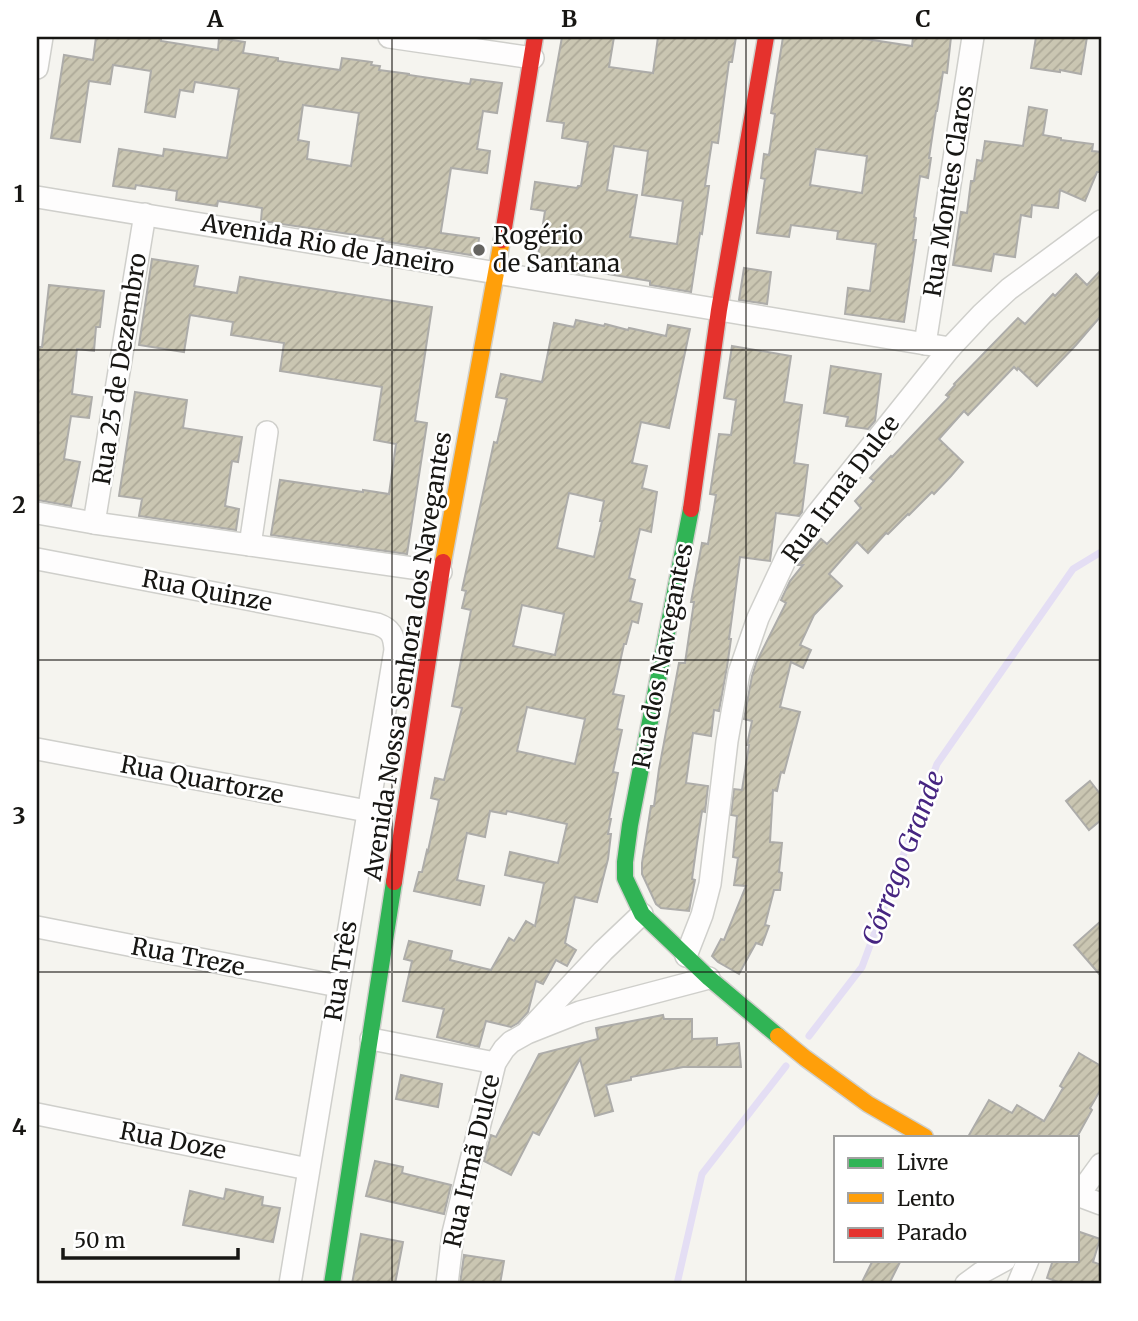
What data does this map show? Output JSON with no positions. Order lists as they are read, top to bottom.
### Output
{
  "streets": {
    "street": [
      "Rua Montes Claros",
      "Avenida Rio de Janeiro",
      "Rua 25 de Dezembro",
      "Rua Irmã Dulce",
      "Rua Quinze",
      "Avenida Nossa Senhora dos Navegantes",
      "Rua dos Navegantes",
      "Rua Quartorze",
      "Rua Treze",
      "Rua Três",
      "Rua Doze"
    ]
  },
  "crossings": [
    ["Rua Montes Claros", "Avenida Rio de Janeiro"],
    ["Avenida Rio de Janeiro", "Rua 25 de Dezembro"],
    ["Avenida Rio de Janeiro", "Rua Irmã Dulce"],
    ["Avenida Rio de Janeiro", "Avenida Nossa Senhora dos Navegantes"],
    ["Avenida Rio de Janeiro", "Rua dos Navegantes"],
    ["Rua Irmã Dulce", "Rua dos Navegantes"],
    ["Rua Quinze", "Rua Três"],
    ["Rua Quartorze", "Rua Três"],
    ["Rua Treze", "Rua Três"],
    ["Rua Três", "Rua Doze"]
  ],
  "water": ["Córrego Grande"],
  "places": ["Rogério de Santana"],
  "legend": ["Livre", "Lento", "Parado"],
  "scale_bar": "50 m",
  "grid": {
    "columns": ["A", "B", "C"],
    "rows": [
      "1",
      "2",
      "3",
      "4"
    ]
  }
}
